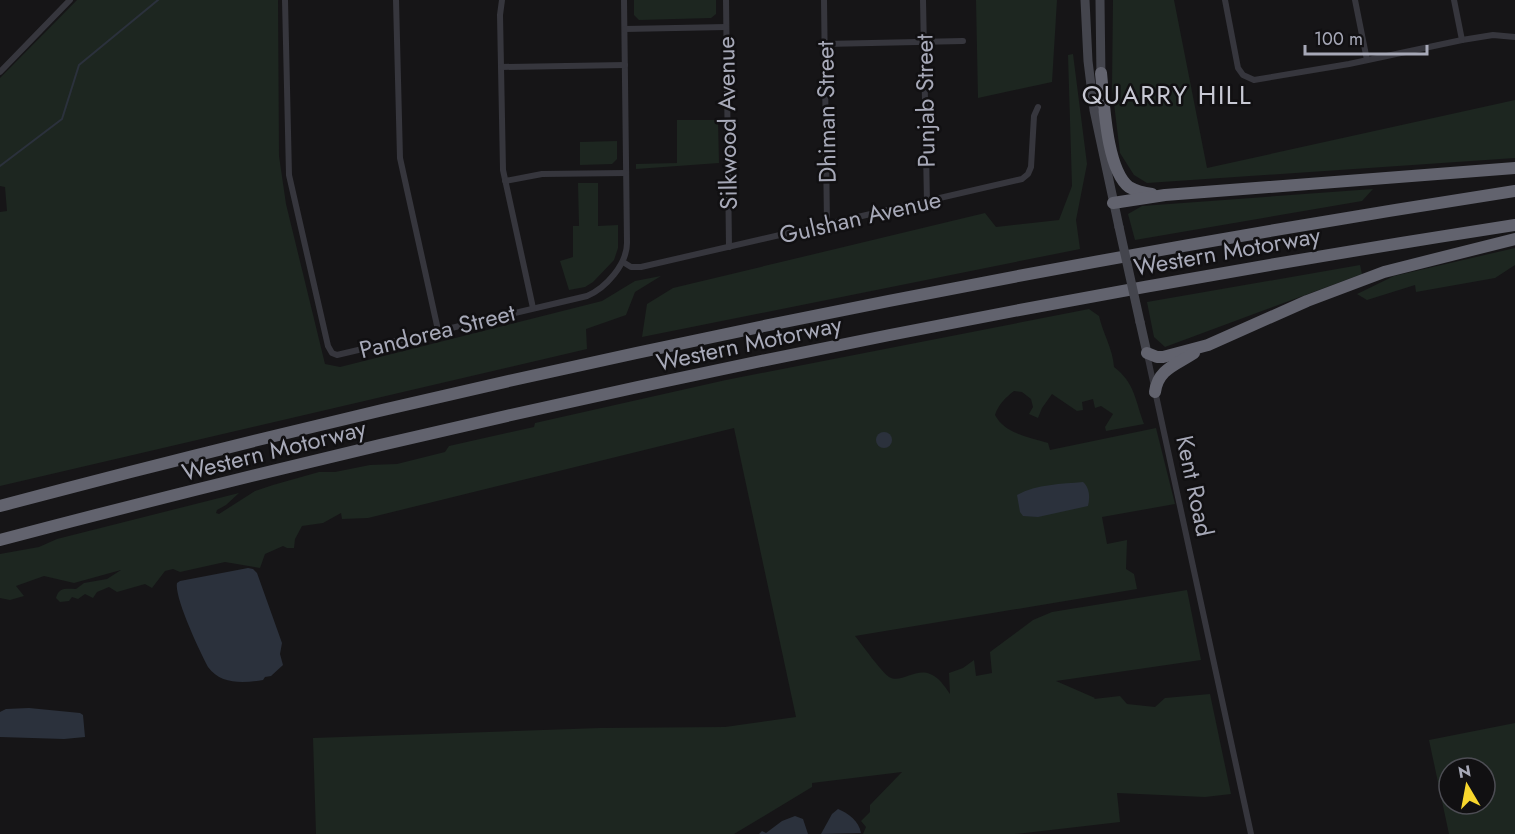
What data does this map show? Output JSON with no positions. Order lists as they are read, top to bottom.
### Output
{
  "streets": {
    "highway": ["Western Motorway"],
    "main road": ["Kent Road"],
    "street": [
      "Punjab Street",
      "Dhiman Street",
      "Silkwood Avenue",
      "Gulshan Avenue",
      "Pandorea Street"
    ]
  },
  "crossings": [
    ["Punjab Street", "Gulshan Avenue"],
    ["Dhiman Street", "Gulshan Avenue"],
    ["Silkwood Avenue", "Gulshan Avenue"],
    ["Gulshan Avenue", "Pandorea Street"]
  ],
  "districts": ["QUARRY HILL"],
  "scale_bar": "100 m",
  "north": "top"
}
